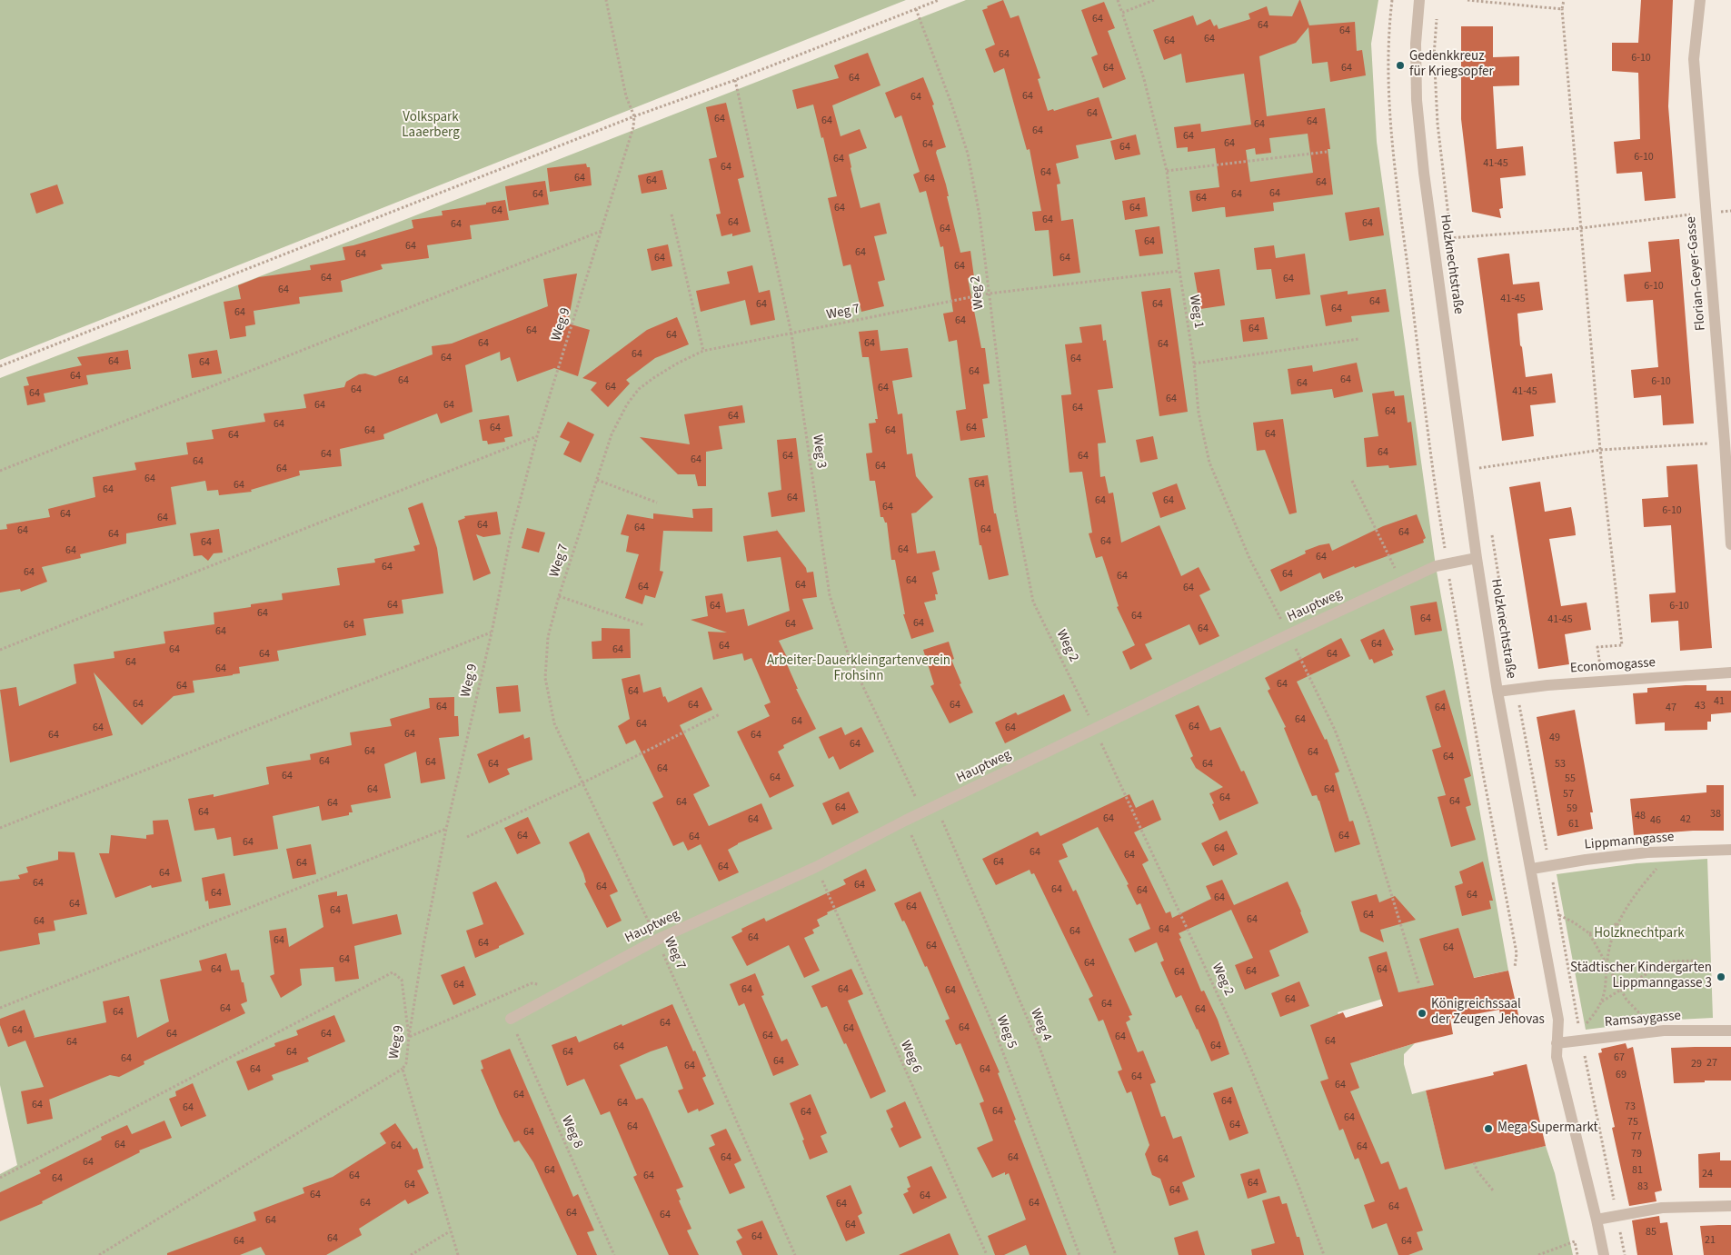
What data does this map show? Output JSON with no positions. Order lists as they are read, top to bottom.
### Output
{
  "streets": {
    "street": [
      "Holzknechtstraße",
      "Florian-Geyer-Gasse",
      "Hauptweg",
      "Economogasse",
      "Lippmanngasse",
      "Ramsaygasse"
    ],
    "path": [
      "Weg 2",
      "Weg 1",
      "Weg 7",
      "Weg 9",
      "Weg 3",
      "Weg 4",
      "Weg 5",
      "Weg 6",
      "Weg 8"
    ]
  },
  "crossings": [
    ["Holzknechtstraße", "Hauptweg"],
    ["Holzknechtstraße", "Economogasse"],
    ["Holzknechtstraße", "Lippmanngasse"],
    ["Holzknechtstraße", "Ramsaygasse"],
    ["Weg 2", "Weg 7"],
    ["Weg 2", "Hauptweg"],
    ["Weg 1", "Weg 7"],
    ["Weg 1", "Hauptweg"],
    ["Weg 7", "Weg 3"],
    ["Weg 7", "Hauptweg"],
    ["Weg 3", "Hauptweg"],
    ["Hauptweg", "Weg 4"],
    ["Hauptweg", "Weg 5"],
    ["Hauptweg", "Weg 6"],
    ["Hauptweg", "Weg 8"]
  ],
  "parks": ["Volkspark Laaerberg", "Arbeiter-Dauerkleingartenverein Frohsinn", "Holzknechtpark"],
  "places": [
    "Gedenkkreuz für Kriegsopfer",
    "Städtischer Kindergarten Lippmanngasse 3",
    "Königreichssaal der Zeugen Jehovas",
    "Mega Supermarkt"
  ],
  "house_numbers": [
    "64",
    "64",
    "64",
    "64",
    "64",
    "64",
    "6-10",
    "64",
    "64",
    "64",
    "64",
    "64",
    "64",
    "64",
    "64",
    "64",
    "64",
    "64",
    "64",
    "64",
    "64",
    "64",
    "6-10",
    "64",
    "41-45",
    "64",
    "64",
    "64",
    "64",
    "64",
    "64",
    "64",
    "64",
    "64",
    "64",
    "64",
    "64",
    "64",
    "64",
    "64",
    "64",
    "64",
    "64",
    "64",
    "64",
    "64",
    "64",
    "64",
    "64",
    "64",
    "64",
    "64",
    "6-10",
    "64",
    "41-45",
    "64",
    "64",
    "64",
    "64",
    "64",
    "64",
    "64",
    "64",
    "64",
    "64",
    "64",
    "64",
    "64",
    "64",
    "64",
    "64",
    "64",
    "64",
    "64",
    "64",
    "64",
    "6-10",
    "64",
    "64",
    "64",
    "64",
    "41-45",
    "64",
    "64",
    "64",
    "64",
    "64",
    "64",
    "64",
    "64",
    "64",
    "64",
    "64",
    "64",
    "64",
    "64",
    "64",
    "64",
    "64",
    "64",
    "64",
    "64",
    "64",
    "64",
    "64",
    "64",
    "64",
    "64",
    "64",
    "64",
    "64",
    "64",
    "6-10",
    "64",
    "64",
    "64",
    "64",
    "64",
    "64",
    "64",
    "64",
    "64",
    "64",
    "64",
    "64",
    "64",
    "64",
    "64",
    "64",
    "64",
    "64",
    "64",
    "64",
    "64",
    "64",
    "64",
    "6-10",
    "64",
    "64",
    "64",
    "41-45",
    "64",
    "64",
    "64",
    "64",
    "64",
    "64",
    "64",
    "64",
    "64",
    "64",
    "64",
    "64",
    "64",
    "64",
    "64",
    "64",
    "41",
    "64",
    "64",
    "64",
    "43",
    "64",
    "64",
    "47",
    "64",
    "64",
    "64",
    "64",
    "64",
    "64",
    "64",
    "64",
    "64",
    "49",
    "64",
    "64",
    "64",
    "64",
    "64",
    "64",
    "64",
    "64",
    "53",
    "64",
    "64",
    "64",
    "55",
    "64",
    "64",
    "57",
    "64",
    "64",
    "64",
    "64",
    "64",
    "59",
    "64",
    "38",
    "48",
    "64",
    "64",
    "42",
    "46",
    "61",
    "64",
    "64",
    "64",
    "64",
    "64",
    "64",
    "64",
    "64",
    "64",
    "64",
    "64",
    "64",
    "64",
    "64",
    "64",
    "64",
    "64",
    "64",
    "64",
    "64",
    "64",
    "64",
    "64",
    "64",
    "64",
    "64",
    "64",
    "64",
    "64",
    "64",
    "64",
    "64",
    "64",
    "64",
    "64",
    "64",
    "64",
    "64",
    "64",
    "64",
    "64",
    "64",
    "64",
    "64",
    "64",
    "64",
    "64",
    "64",
    "64",
    "64",
    "64",
    "64",
    "64",
    "64",
    "64",
    "64",
    "64",
    "64",
    "64",
    "64",
    "64",
    "67",
    "64",
    "64",
    "27",
    "29",
    "64",
    "64",
    "64",
    "69",
    "64",
    "64",
    "64",
    "64",
    "64",
    "64",
    "73",
    "64",
    "64",
    "64",
    "64",
    "75",
    "64",
    "64",
    "64",
    "77",
    "64",
    "64",
    "64",
    "79",
    "64",
    "64",
    "64",
    "64",
    "64",
    "81",
    "24",
    "64",
    "64",
    "64",
    "64",
    "64",
    "83",
    "64",
    "64",
    "64",
    "64",
    "64",
    "64",
    "64",
    "64",
    "64",
    "64",
    "64",
    "85",
    "64",
    "64",
    "21",
    "64",
    "64"
  ]
}
